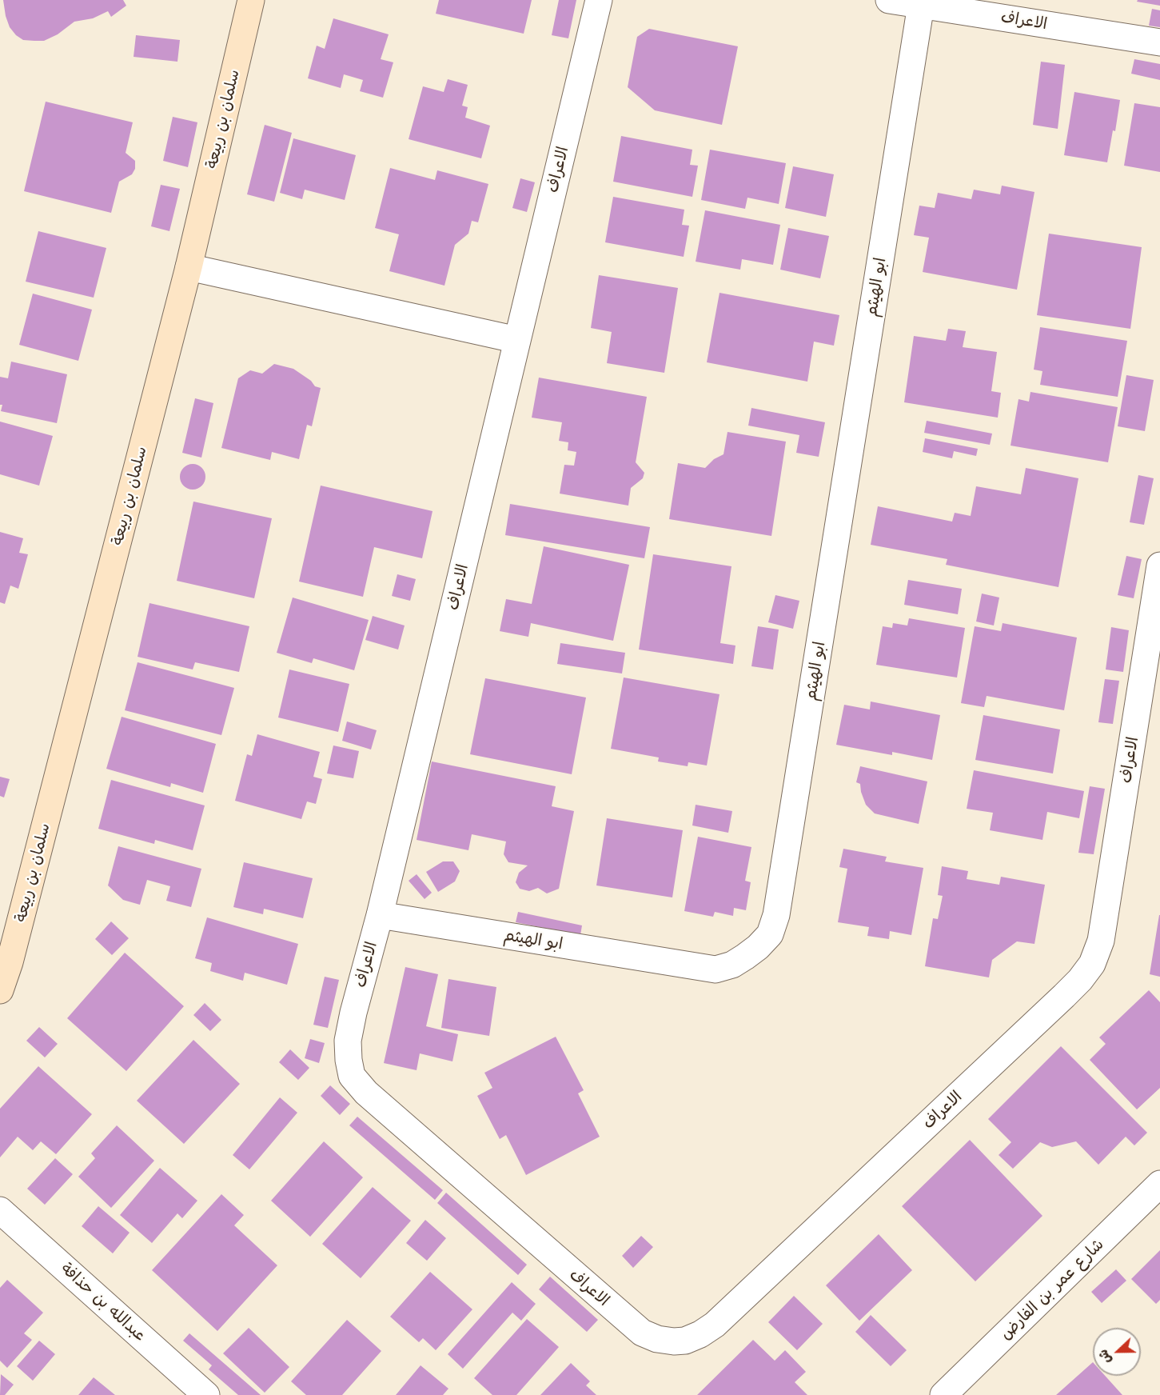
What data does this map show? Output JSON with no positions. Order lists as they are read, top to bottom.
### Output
{
  "streets": {
    "street": [
      "الاعراف",
      "سلمان بن ربيعة",
      "ابو الهيثم",
      "شارع عمر بن الفارض",
      "عبدالله بن حذافة"
    ]
  },
  "crossings": [
    ["الاعراف", "ابو الهيثم"]
  ],
  "north": "left"
}
